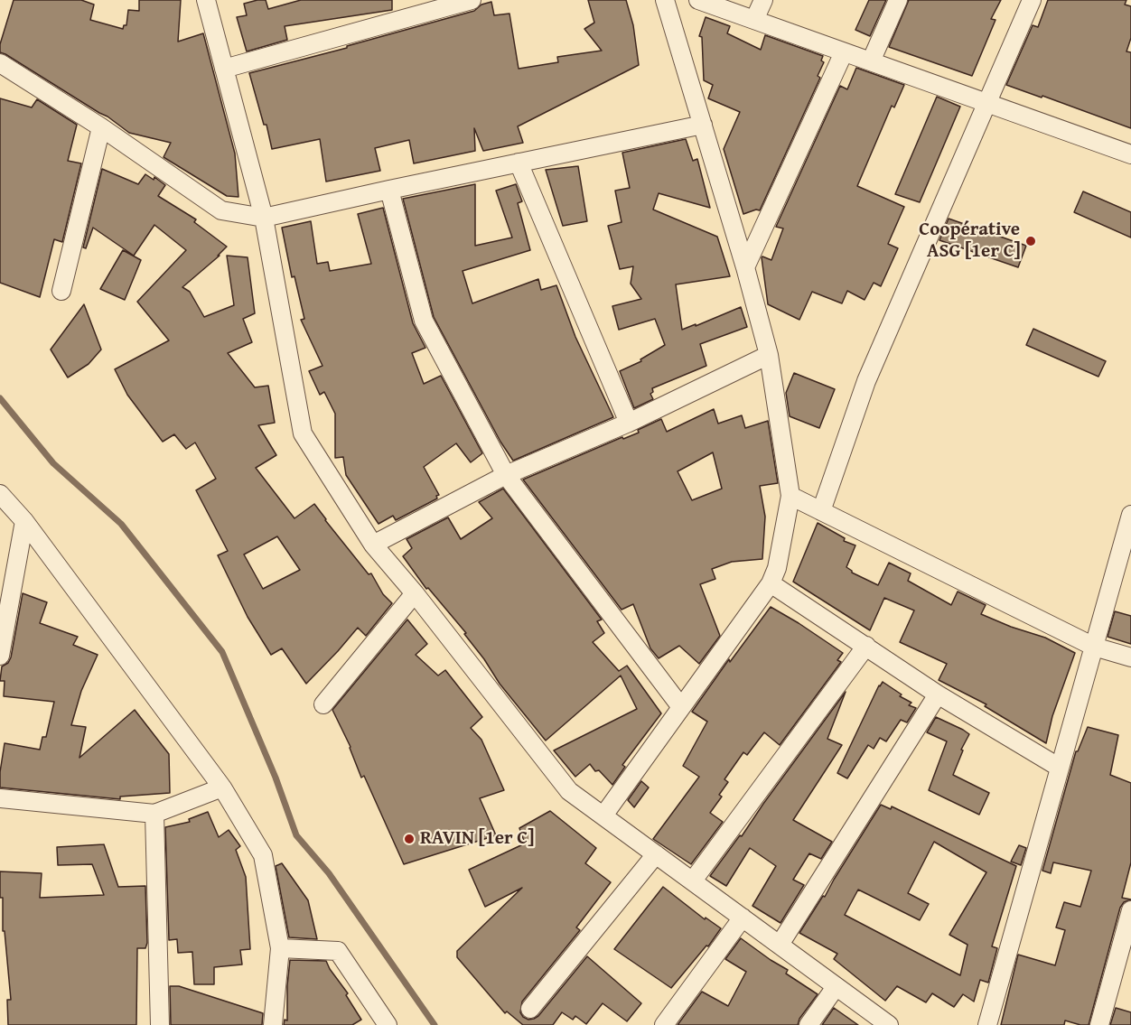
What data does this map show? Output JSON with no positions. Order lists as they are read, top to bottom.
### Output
{
  "places": ["Coopérative ASG [1er C]", "RAVIN [1er C]"]
}
